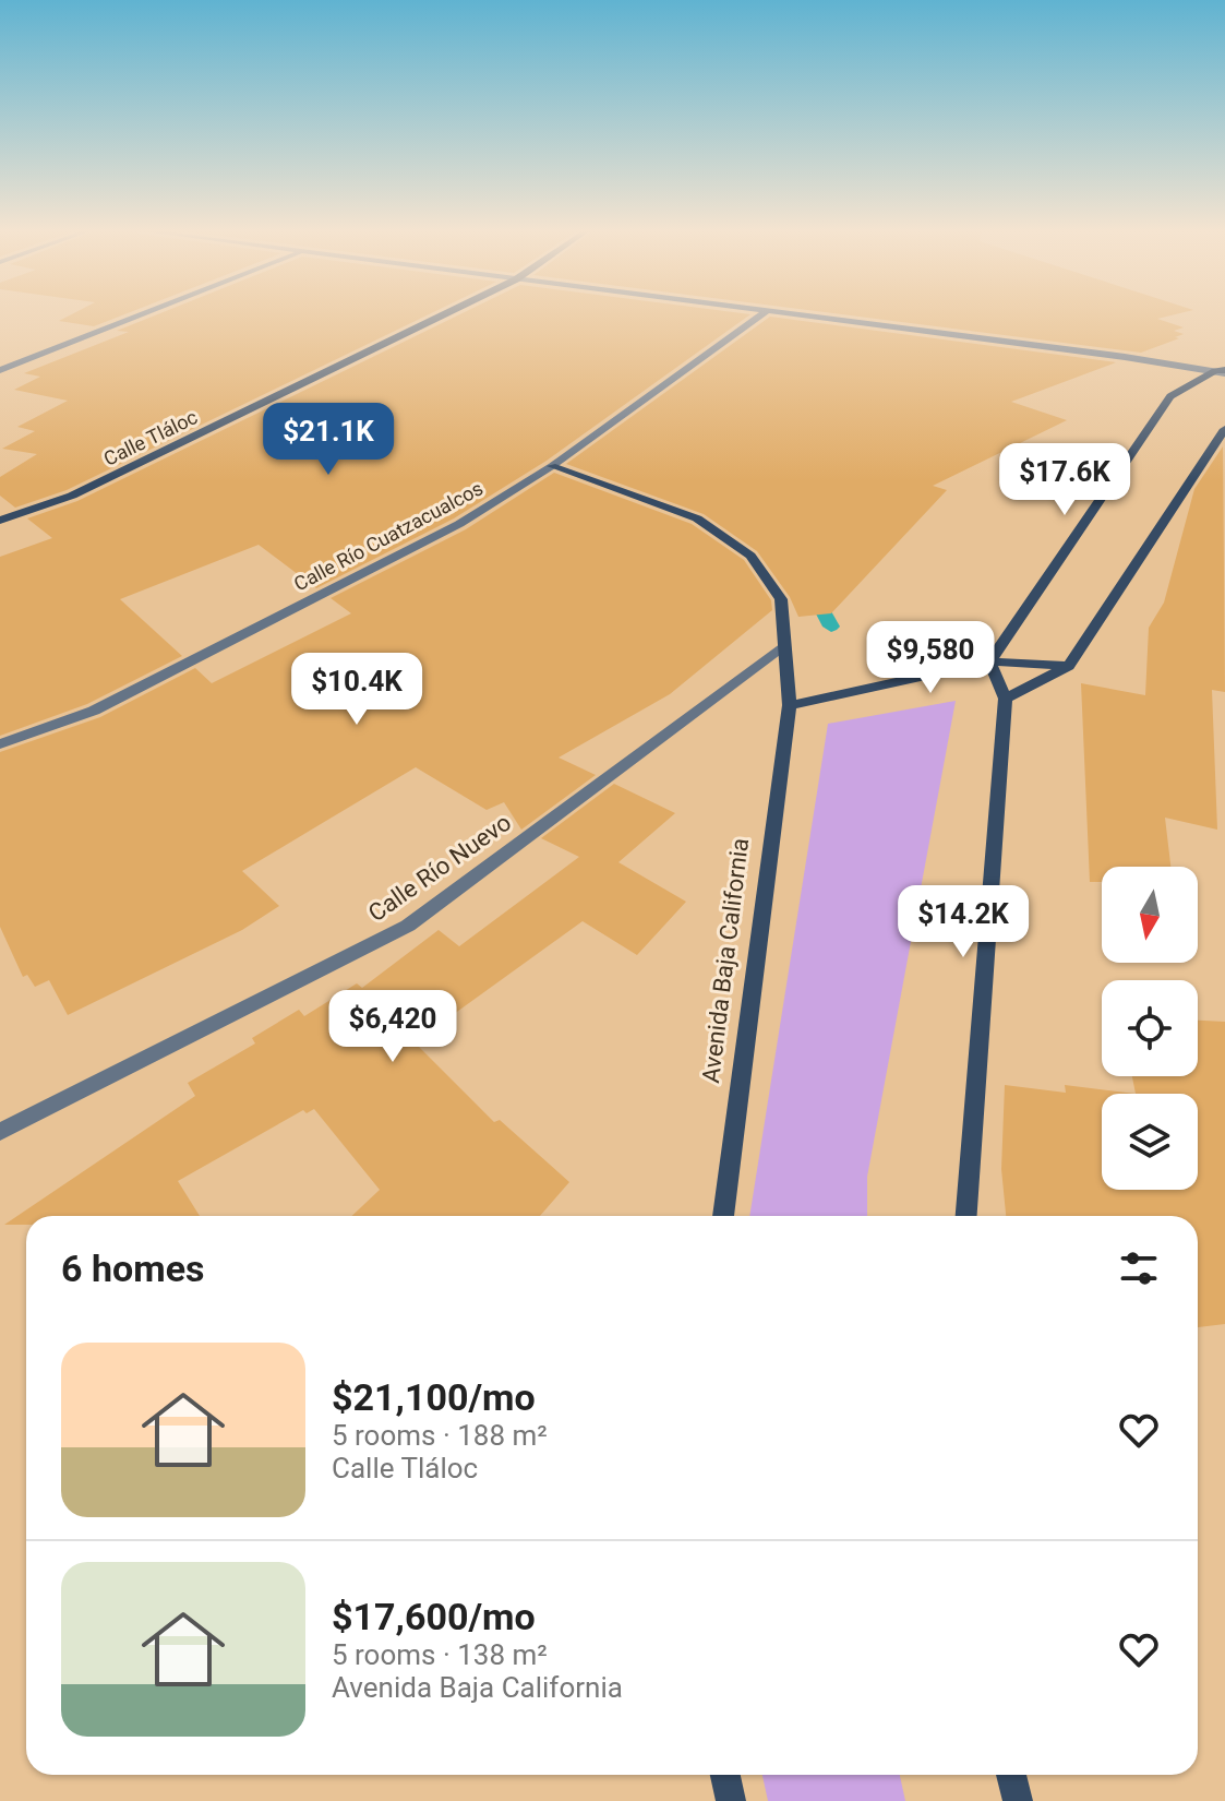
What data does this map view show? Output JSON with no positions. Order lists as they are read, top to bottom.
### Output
{
  "streets": {
    "street": [
      "Calle Tláloc",
      "Calle Río Cuatzacualcos",
      "Calle Río Nuevo",
      "Avenida Baja California"
    ]
  },
  "crossings": [
    ["Calle Río Cuatzacualcos", "Avenida Baja California"],
    ["Calle Río Nuevo", "Avenida Baja California"]
  ],
  "north": "bottom",
  "page": {
    "price": [
      "$21.1K",
      "$17.6K",
      "$9,580",
      "$10.4K",
      "$14.2K",
      "$6,420"
    ],
    "heading": "6 homes",
    "list": [
      {
        "name": "$21,100/mo",
        "note": "5 rooms · 188 m² · Calle Tláloc"
      },
      {
        "name": "$17,600/mo",
        "note": "5 rooms · 138 m² · Avenida Baja California"
      }
    ]
  }
}
